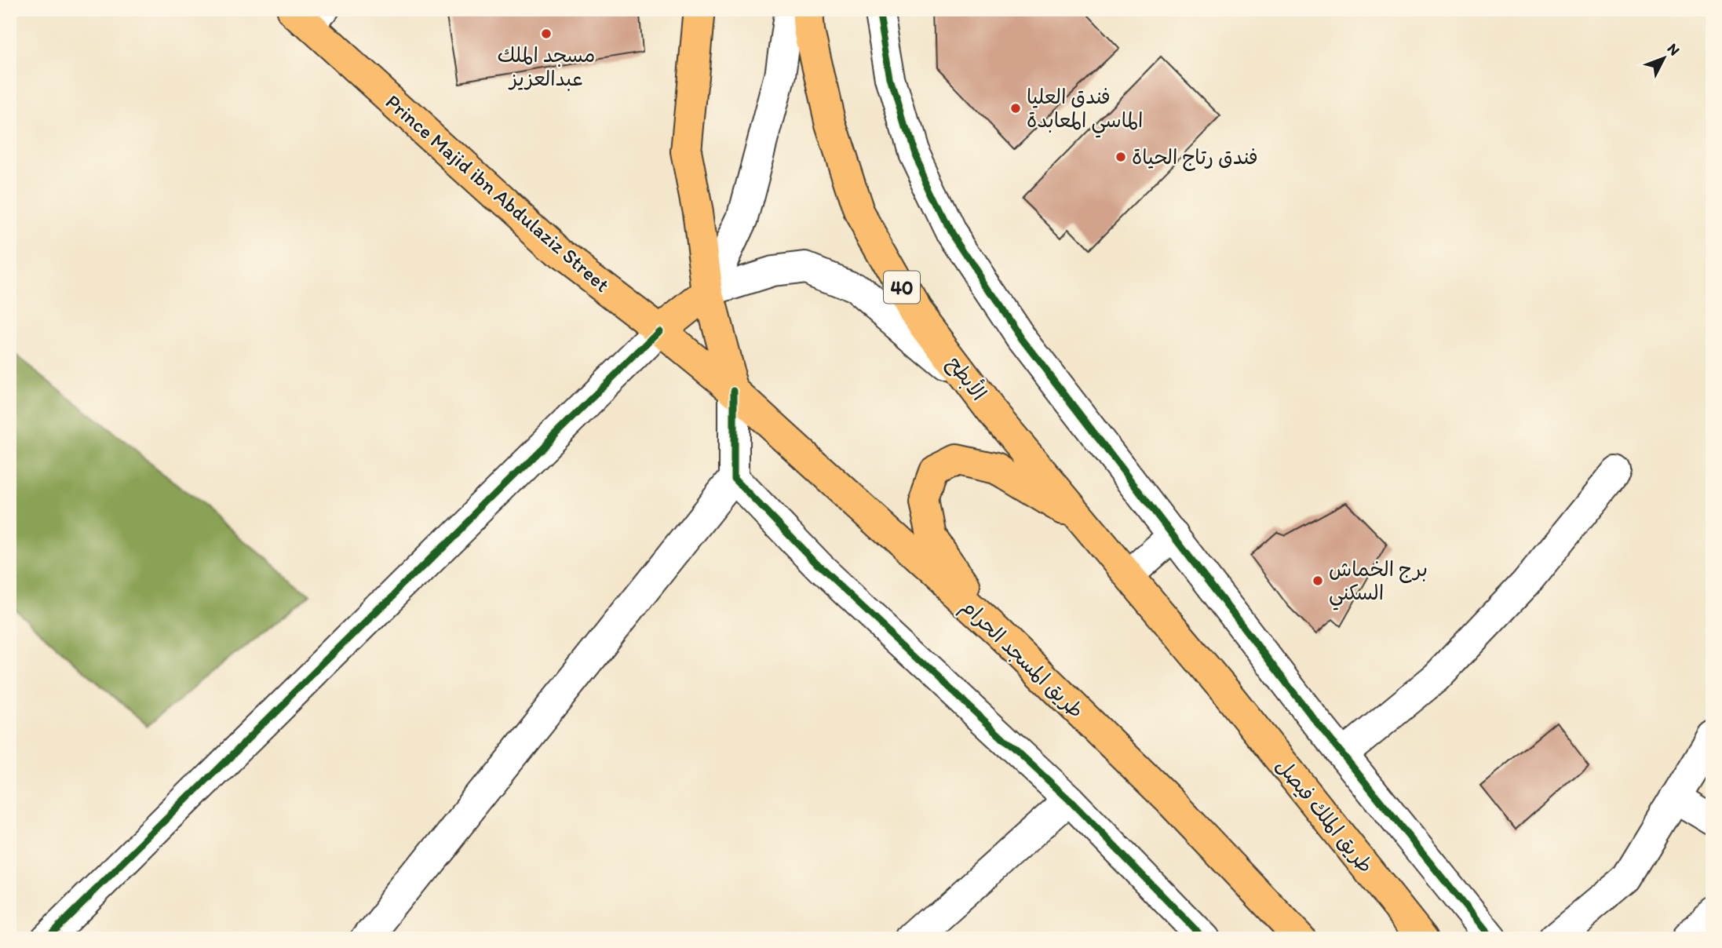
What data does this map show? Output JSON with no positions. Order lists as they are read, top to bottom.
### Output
{
  "streets": {
    "main road": [
      "Prince Majid ibn Abdulaziz Street",
      "40",
      "الأبطح",
      "طريق المسجد الحرام",
      "طريق الملك فيصل"
    ]
  },
  "crossings": [
    ["Prince Majid ibn Abdulaziz Street", "طريق المسجد الحرام"],
    ["الأبطح", "طريق الملك فيصل"]
  ],
  "places": [
    "مسجد الملك عبدالعزيز",
    "فندق العليا الماسي المعابدة",
    "فندق رتاج الحياة",
    "برج الخماش السكني"
  ],
  "north": "top right"
}
